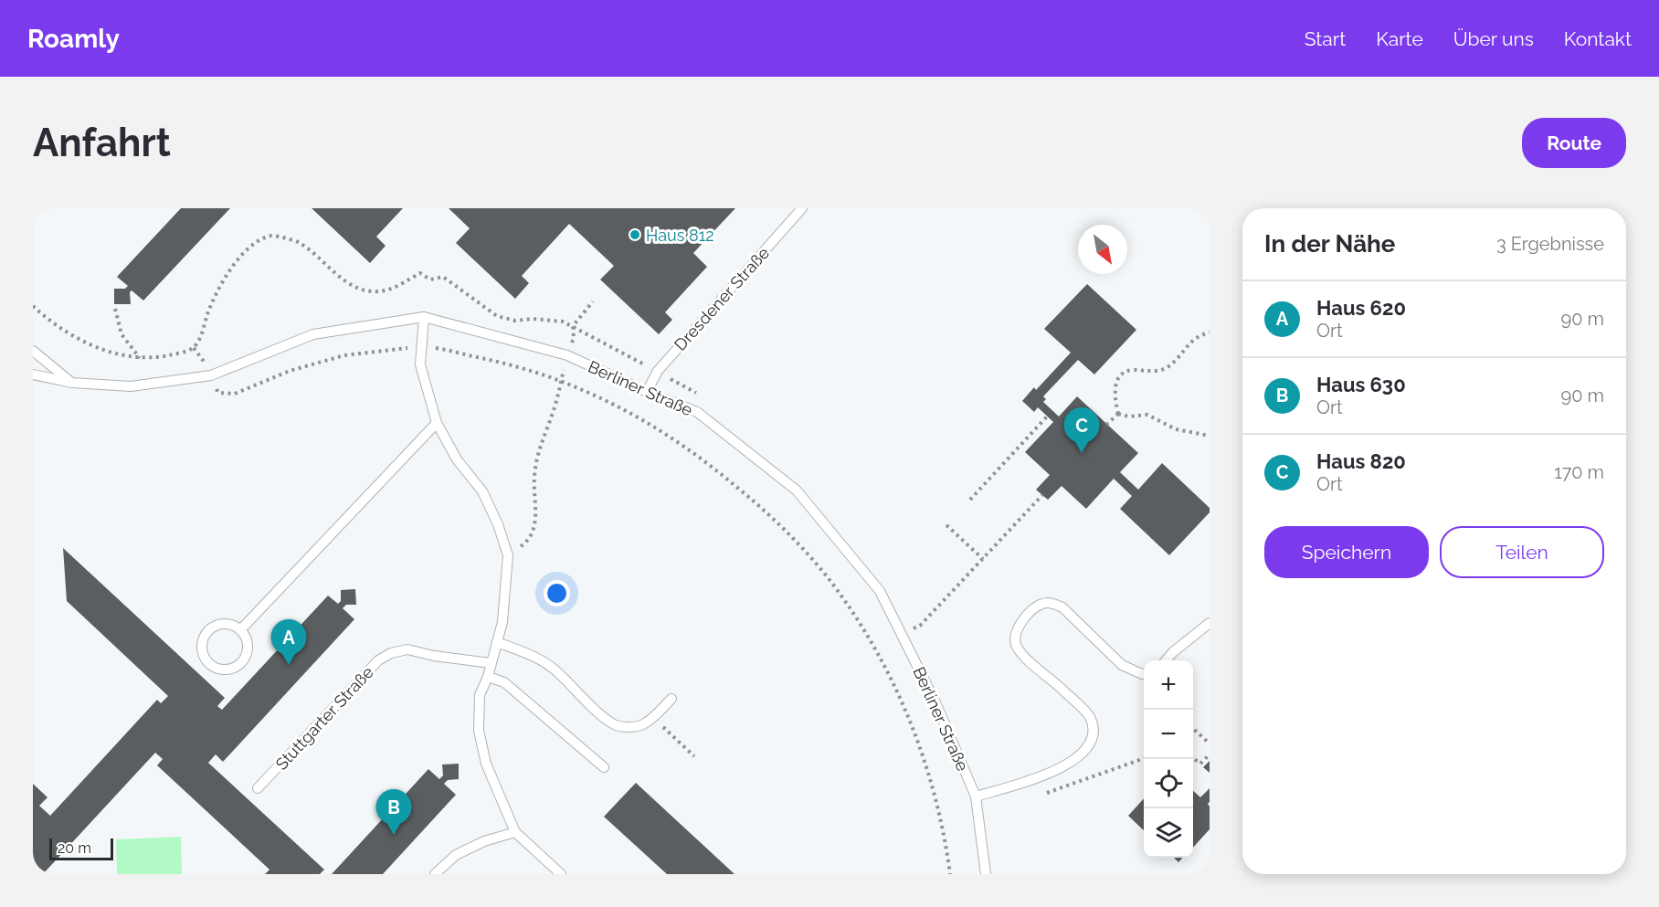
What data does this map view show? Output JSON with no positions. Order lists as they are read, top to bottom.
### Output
{
  "streets": {
    "lane": ["Dresdener Straße", "Berliner Straße", "Stuttgarter Straße"]
  },
  "crossings": [
    ["Dresdener Straße", "Berliner Straße"]
  ],
  "places": ["Haus 812"],
  "scale_bar": "20 m",
  "north": "bottom right",
  "page": {
    "header": "Roamly",
    "nav": [
      "Start",
      "Karte",
      "Über uns",
      "Kontakt"
    ],
    "buttons": [
      "Route",
      ["Speichern", "Teilen"]
    ],
    "title": "Anfahrt",
    "heading": ["In der Nähe", "3 Ergebnisse"],
    "list": [
      {
        "mark": "A",
        "name": "Haus 620",
        "note": "Ort",
        "value": "90 m"
      },
      {
        "mark": "B",
        "name": "Haus 630",
        "note": "Ort",
        "value": "90 m"
      },
      {
        "mark": "C",
        "name": "Haus 820",
        "note": "Ort",
        "value": "170 m"
      }
    ],
    "pins": ["C", "A", "B"],
    "map_buttons": ["+", "−"],
    "scale": "20 m"
  }
}
